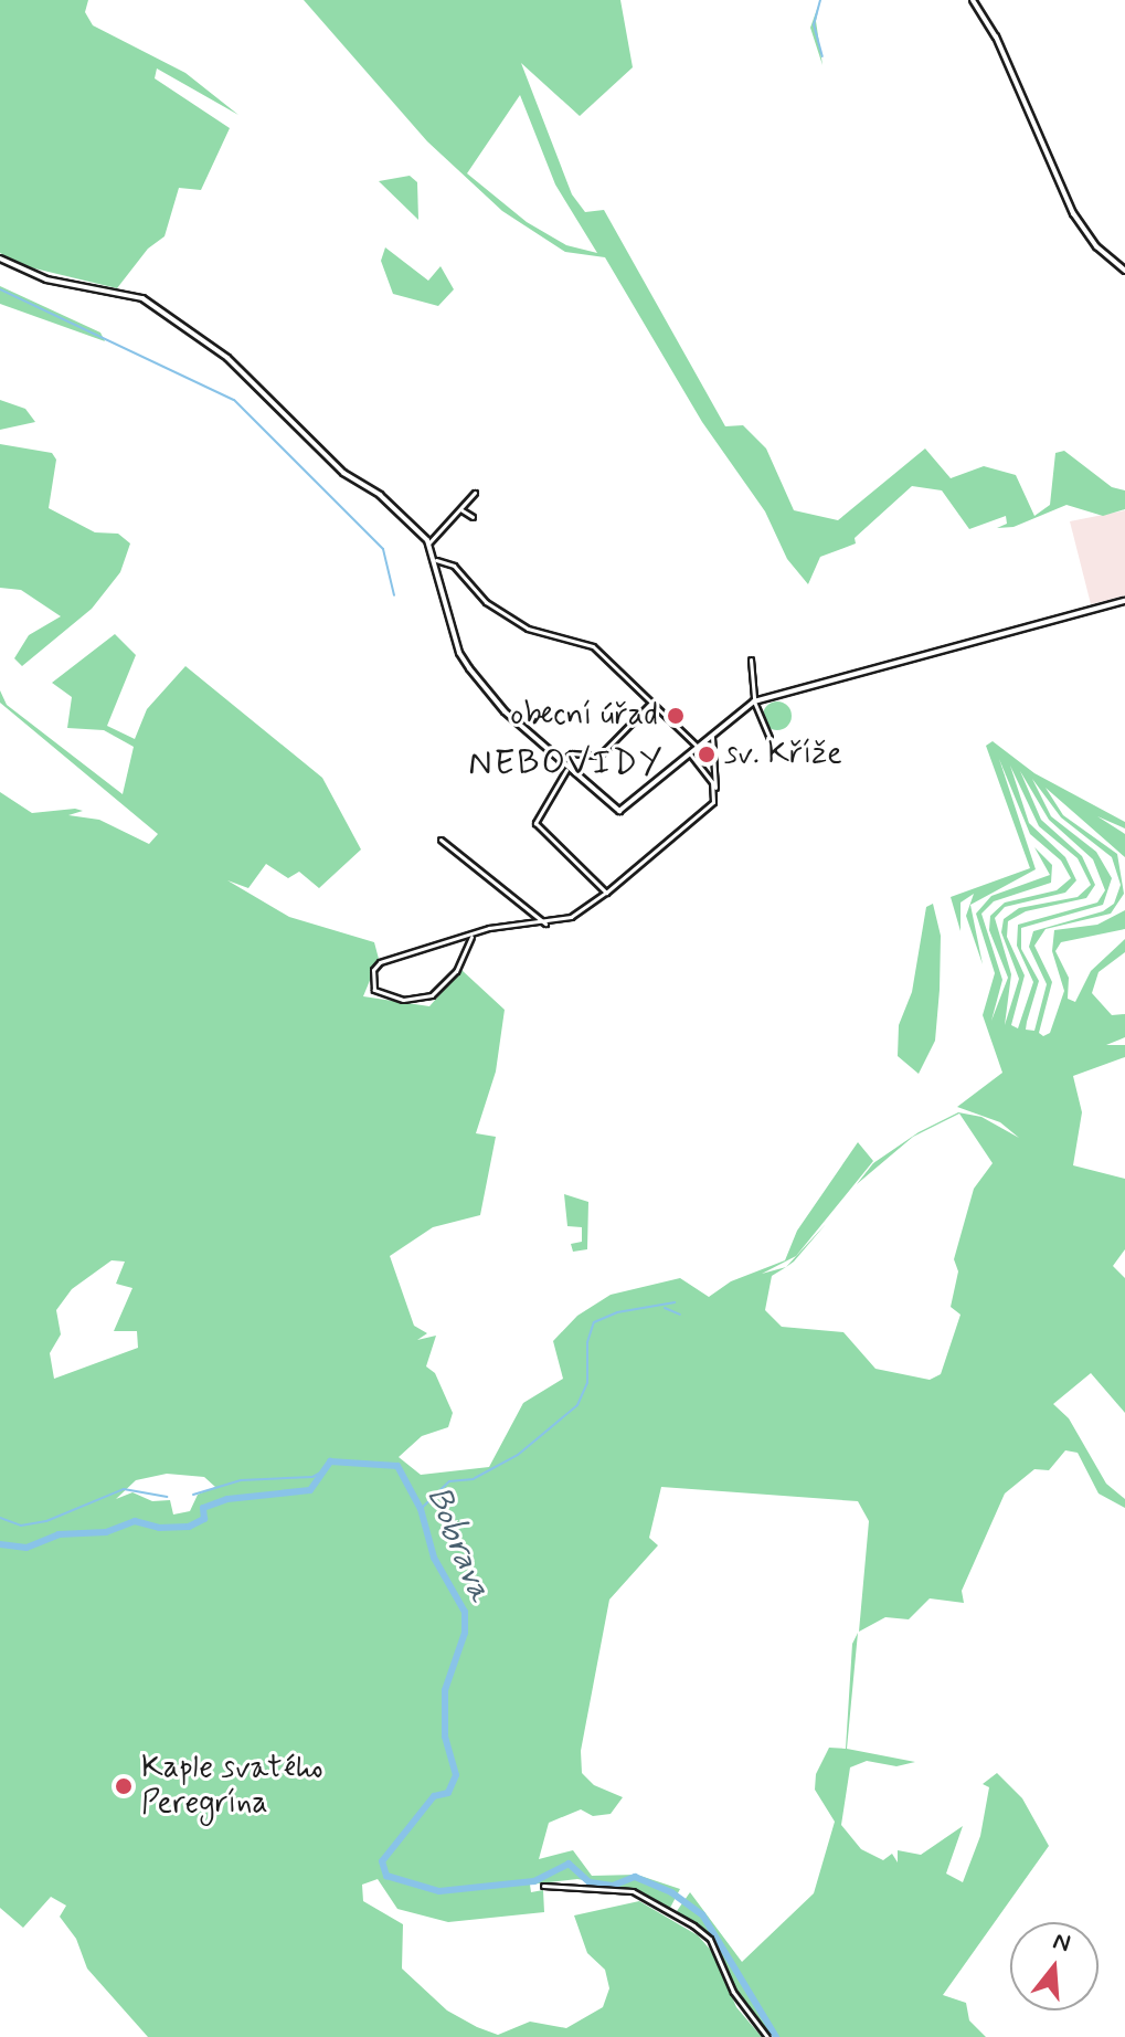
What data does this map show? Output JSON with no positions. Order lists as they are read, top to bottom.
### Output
{
  "districts": ["NEBOVIDY"],
  "water": ["Bobrava"],
  "places": ["obecní úřad", "sv. Kříže", "Kaple svatého Peregrína"],
  "north": "top"
}
